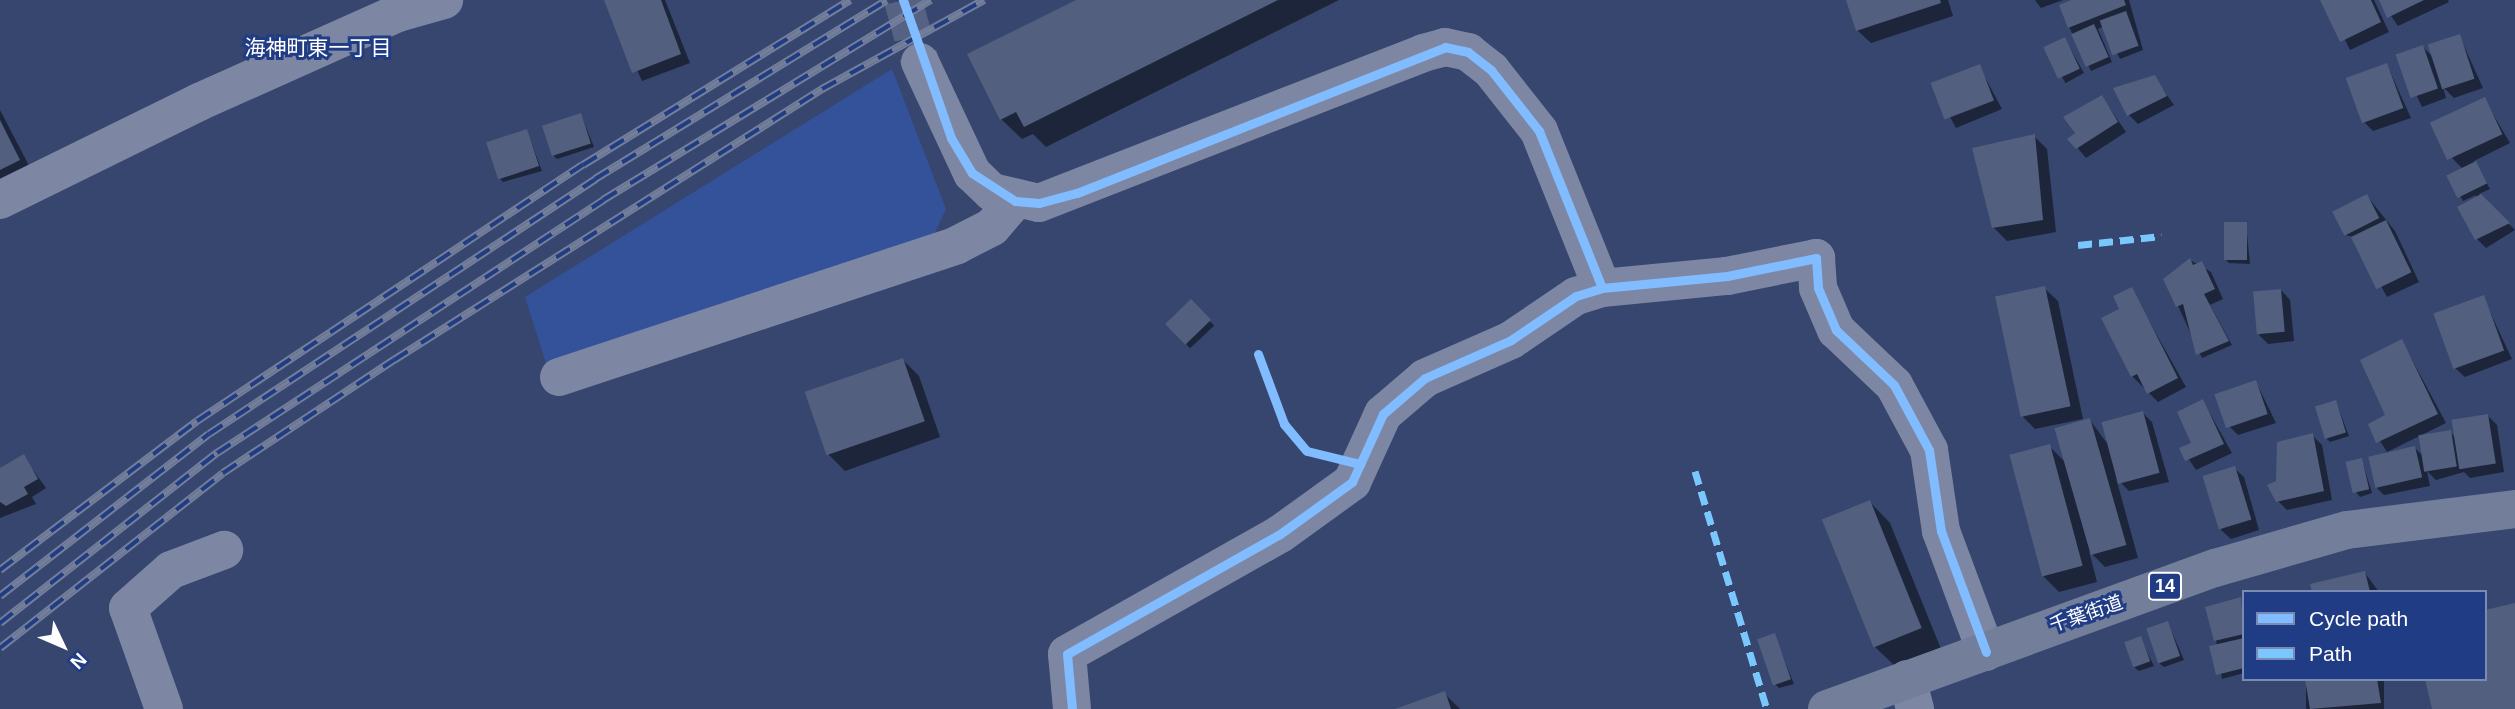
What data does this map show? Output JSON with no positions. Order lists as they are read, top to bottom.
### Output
{
  "streets": {
    "highway": ["14", "千葉街道"]
  },
  "districts": ["海神町東一丁目"],
  "legend": ["Cycle path", "Path"],
  "north": "bottom right"
}
